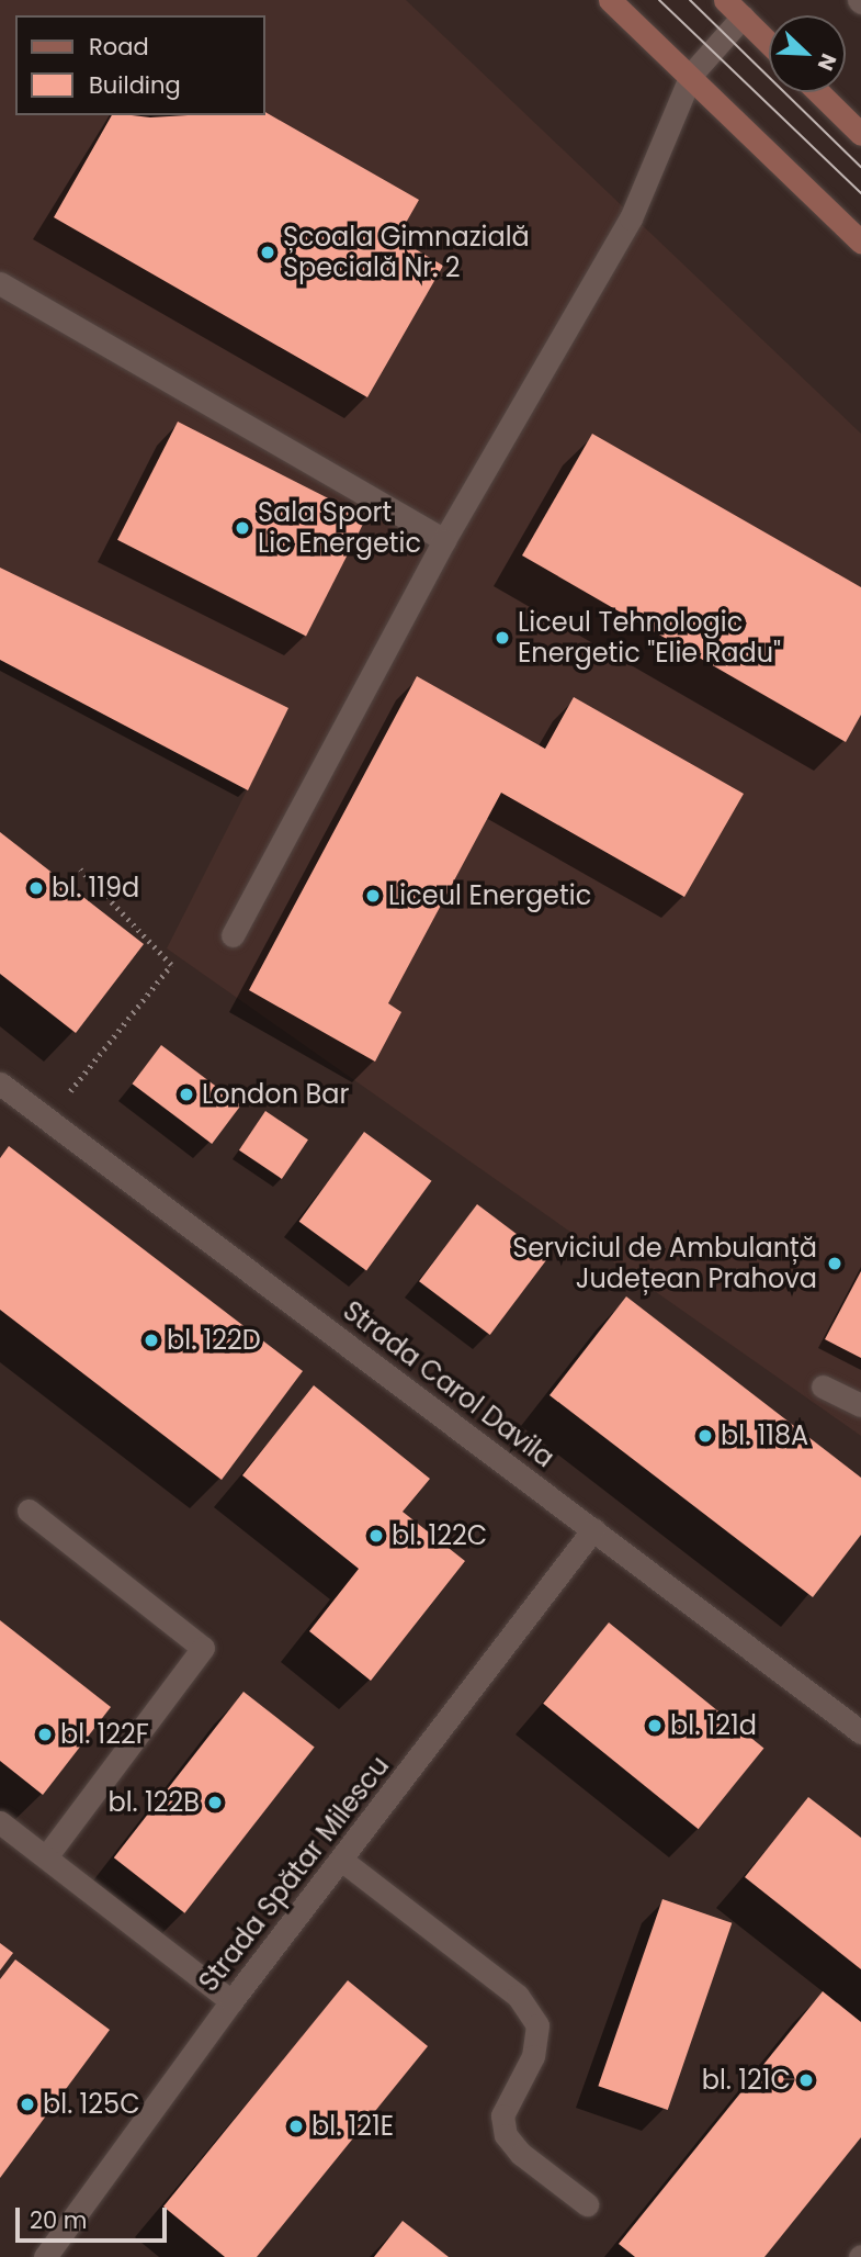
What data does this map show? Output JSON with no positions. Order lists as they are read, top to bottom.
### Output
{
  "streets": {
    "street": ["Strada Carol Davila", "Strada Spătar Milescu"]
  },
  "crossings": [
    ["Strada Carol Davila", "Strada Spătar Milescu"]
  ],
  "places": [
    "Școala Gimnazială Specială Nr. 2",
    "Sala Sport Lic Energetic",
    "Liceul Tehnologic Energetic \"Elie Radu\"",
    "bl. 119d",
    "Liceul Energetic",
    "London Bar",
    "Serviciul de Ambulanță Județean Prahova",
    "bl. 122D",
    "bl. 118A",
    "bl. 122C",
    "bl. 121d",
    "bl. 122F",
    "bl. 122B",
    "bl. 121C",
    "bl. 125C",
    "bl. 121E"
  ],
  "legend": ["Road", "Building"],
  "scale_bar": "20 m",
  "north": "bottom right"
}
